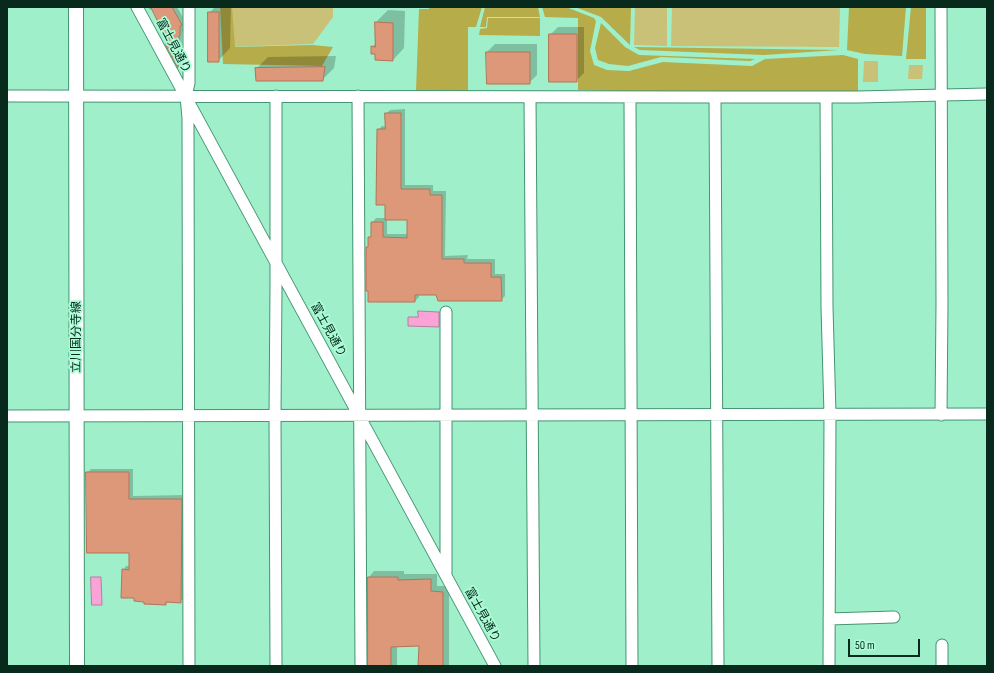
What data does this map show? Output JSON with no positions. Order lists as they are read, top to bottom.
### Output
{
  "streets": {
    "main road": ["立川国分寺線"],
    "street": ["富士見通り"]
  },
  "scale_bar": "50 m"
}
